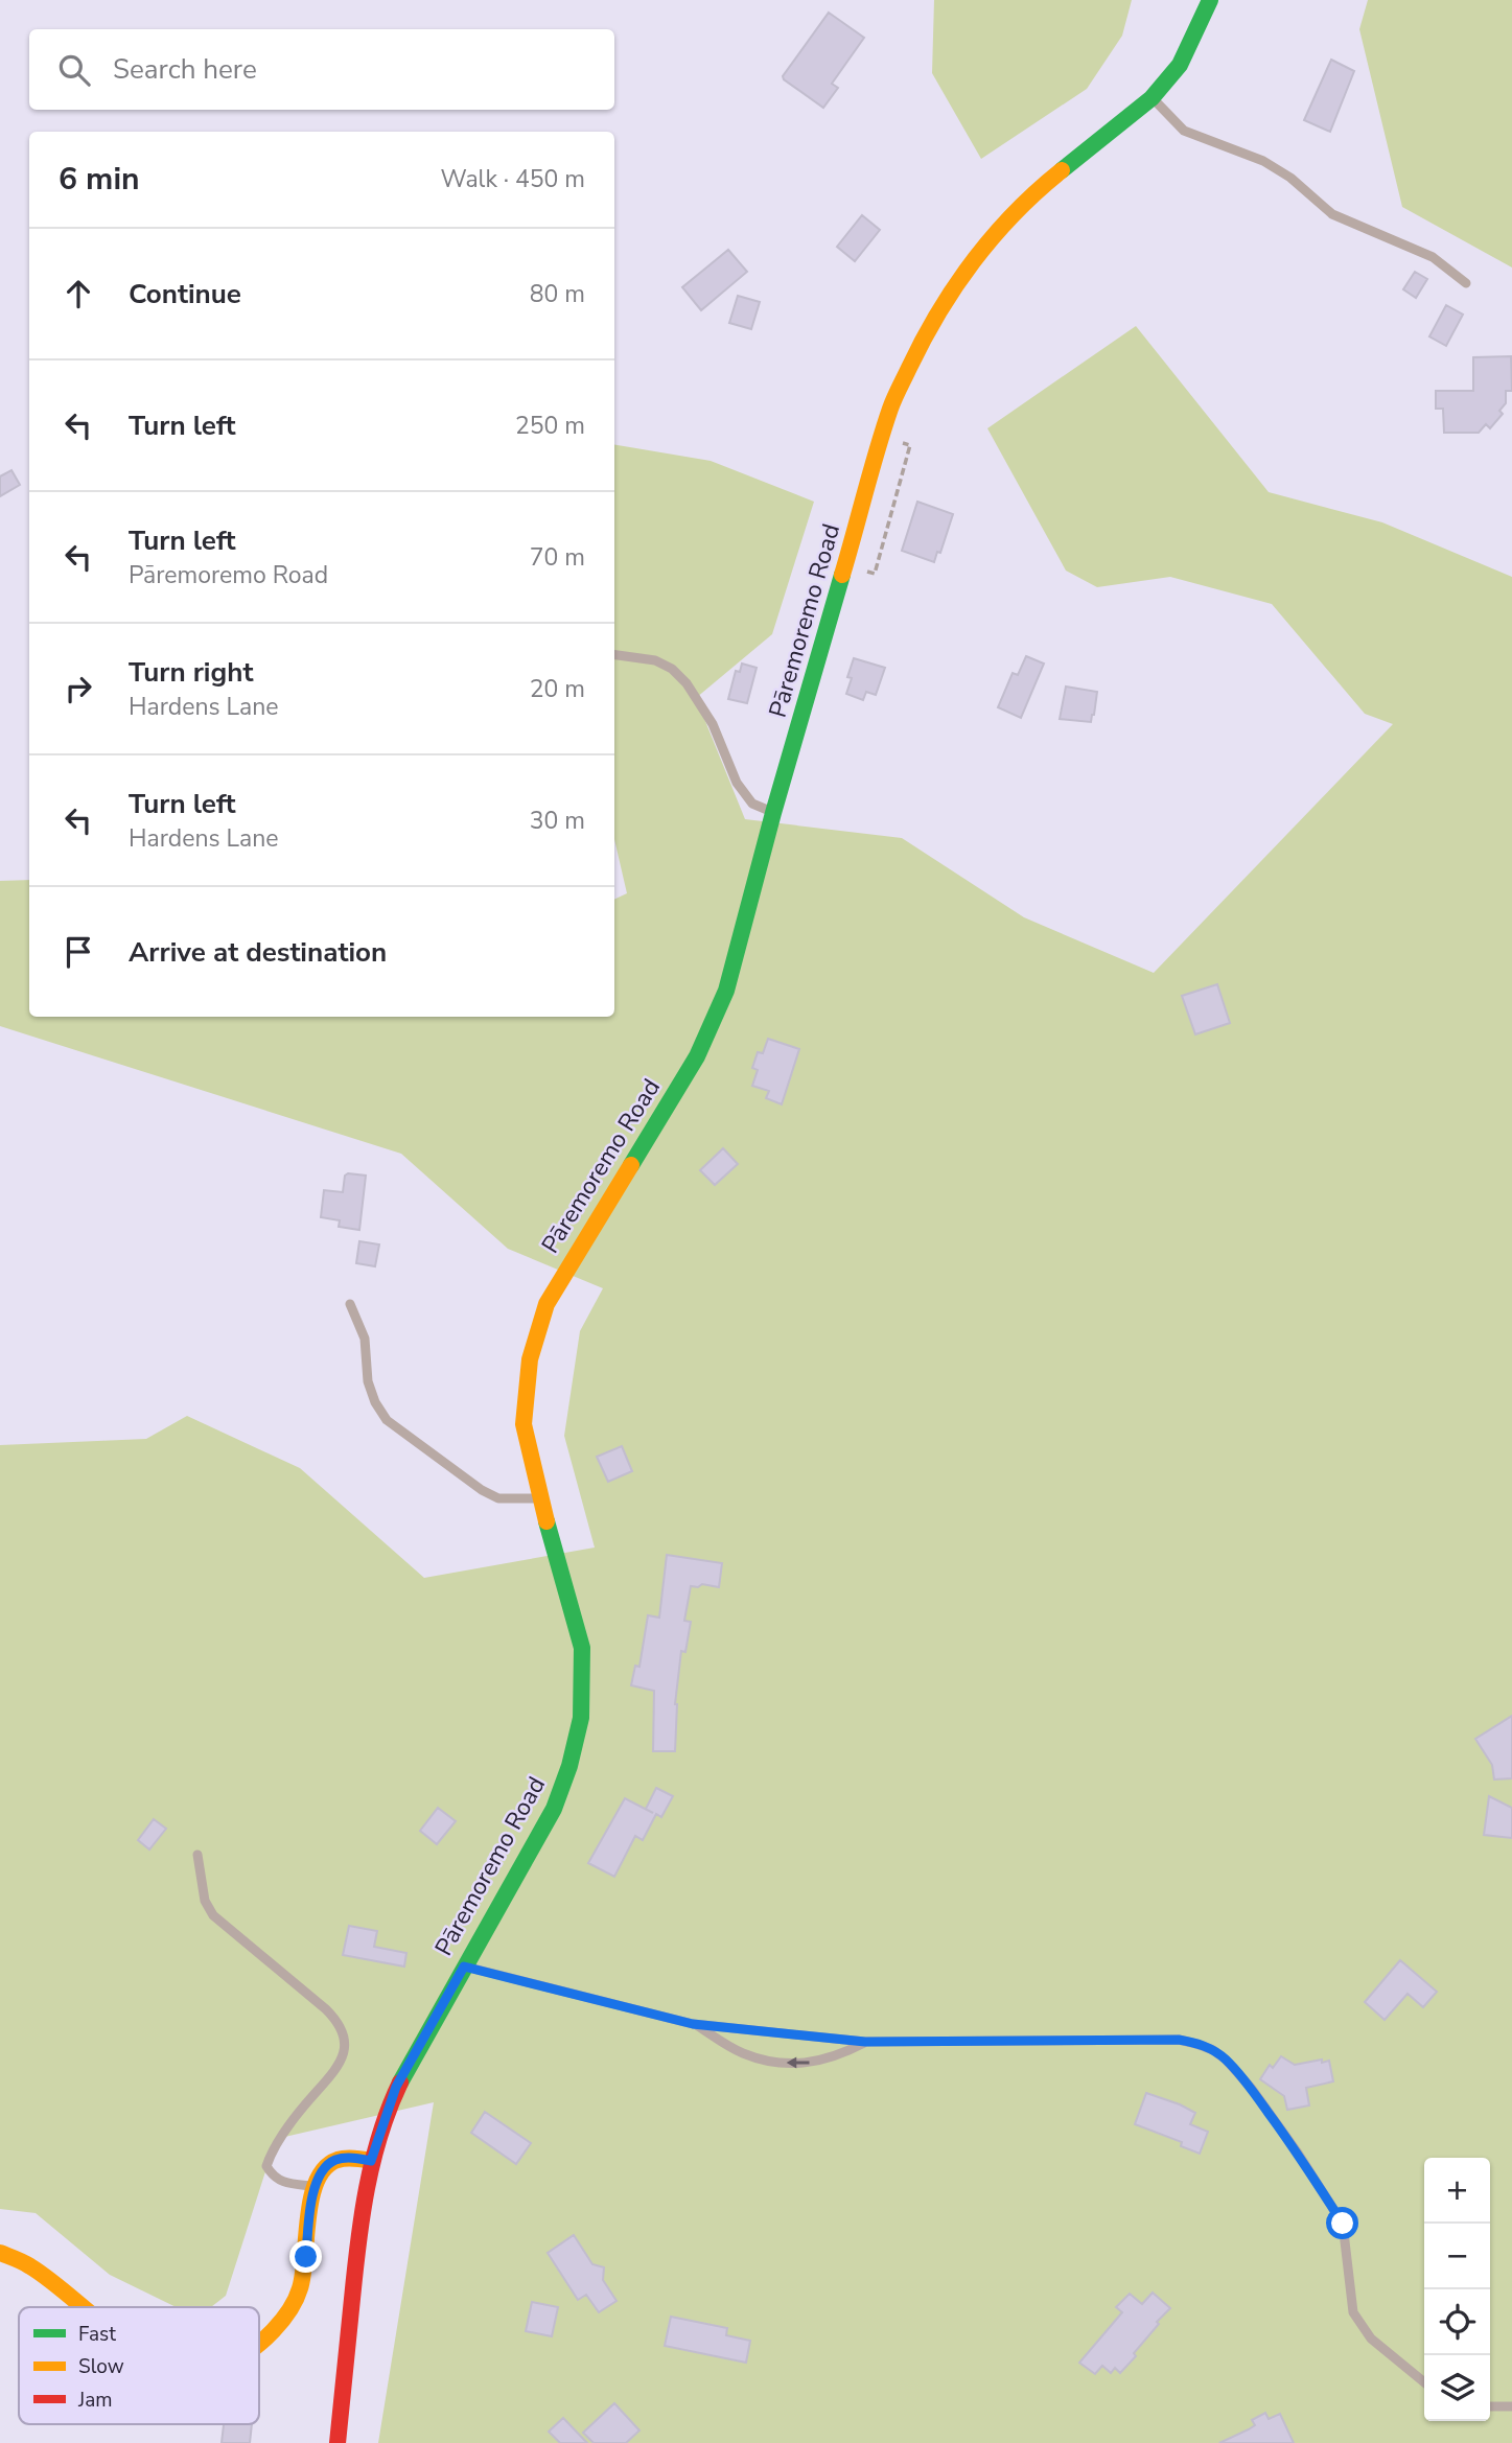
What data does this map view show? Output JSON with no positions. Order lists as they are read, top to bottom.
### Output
{
  "streets": {
    "street": ["Pāremoremo Road"]
  },
  "legend": ["Fast", "Slow", "Jam"],
  "page": {
    "search": "Search here",
    "heading": ["6 min", "Walk · 450 m"],
    "list": [
      ["Continue", "80 m"],
      ["Turn left", "250 m"],
      ["Turn left", "Pāremoremo Road", "70 m"],
      ["Turn right", "Hardens Lane", "20 m"],
      ["Turn left", "Hardens Lane", "30 m"],
      "Arrive at destination"
    ],
    "map_buttons": ["+", "−"]
  }
}
